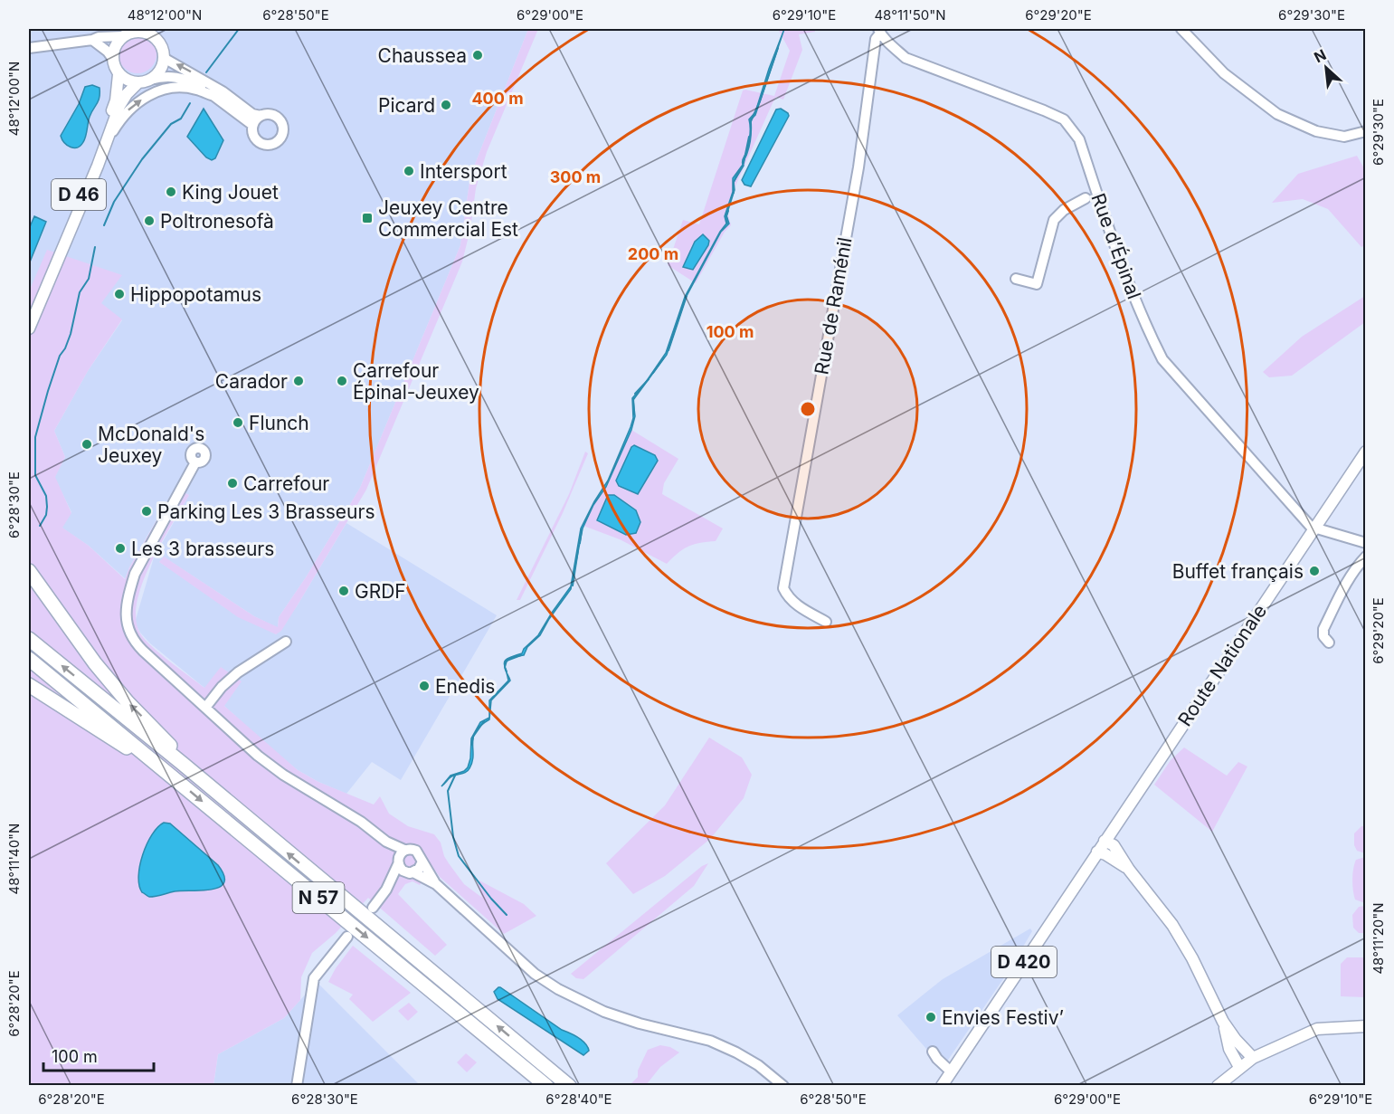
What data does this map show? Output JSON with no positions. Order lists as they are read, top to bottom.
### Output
{
  "streets": {
    "highway": ["N 57"],
    "main road": ["D 46", "Route Nationale", "D 420"],
    "street": ["Rue d’Épinal", "Rue de Raménil"]
  },
  "crossings": [
    ["Rue d’Épinal", "Rue de Raménil"],
    ["Rue d’Épinal", "Route Nationale"],
    ["Route Nationale", "D 420"]
  ],
  "places": {
    "other": [
      "Chaussea",
      "Picard",
      "Intersport",
      "King Jouet",
      "Poltronesofà",
      "Hippopotamus",
      "Carador",
      "Carrefour Épinal-Jeuxey",
      "Flunch",
      "McDonald's Jeuxey",
      "Carrefour",
      "Parking Les 3 Brasseurs",
      "Les 3 brasseurs",
      "Buffet français",
      "GRDF",
      "Enedis",
      "Envies Festiv’"
    ],
    "transit": ["Jeuxey Centre Commercial Est"]
  },
  "scale_bar": "100 m",
  "north": "top left",
  "coordinates": [
    "48°12'00\"N",
    "6°28'50\"E",
    "6°29'00\"E",
    "6°29'10\"E",
    "48°11'50\"N",
    "6°29'20\"E",
    "6°29'30\"E",
    "6°28'30\"E",
    "48°11'40\"N",
    "48°11'20\"N",
    "6°28'20\"E",
    "6°28'40\"E"
  ],
  "rings": [
    "400 m",
    "300 m",
    "200 m",
    "100 m"
  ]
}
